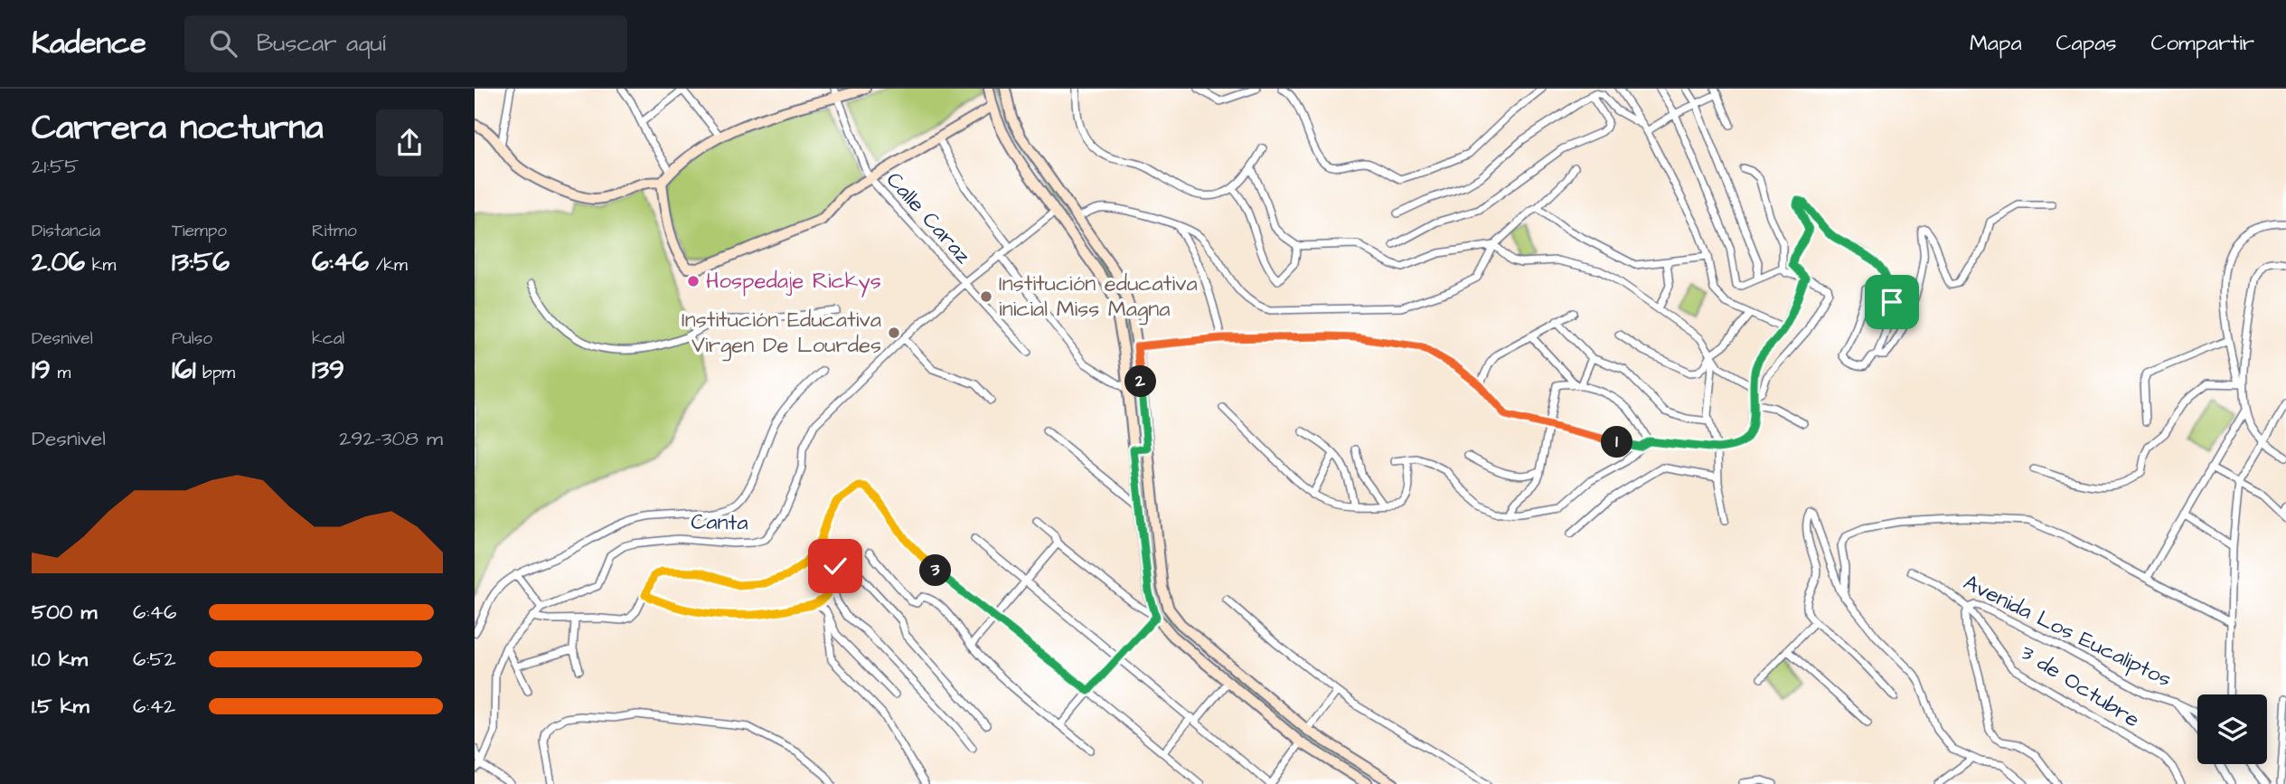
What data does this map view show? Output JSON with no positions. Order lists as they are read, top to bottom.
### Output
{
  "streets": {
    "street": [
      "Calle Caraz",
      "Canta",
      "Avenida Los Eucaliptos",
      "3 de Octubre"
    ]
  },
  "crossings": [
    ["Calle Caraz", "Canta"],
    ["Avenida Los Eucaliptos", "3 de Octubre"]
  ],
  "places": ["Hospedaje Rickys", "Institución educativa inicial Miss Magna", "Institución Educativa Virgen De Lourdes"],
  "page": {
    "header": "Kadence",
    "search": "Buscar aquí",
    "nav": ["Mapa", "Capas", "Compartir"],
    "heading": ["Carrera nocturna", "21:55"],
    "stats": [
      ["Distancia", "2.06 km"],
      ["Tiempo", "13:56"],
      ["Ritmo", "6:46 /km"],
      ["Desnivel", "19 m"],
      ["Pulso", "161 bpm"],
      ["kcal", "139"]
    ],
    "pins": ["2", "1", "3"],
    "chart": ["Desnivel", "292–308 m"],
    "list": [
      {
        "name": "500 m",
        "note": "6:46"
      },
      {
        "name": "1.0 km",
        "note": "6:52"
      },
      {
        "name": "1.5 km",
        "note": "6:42"
      }
    ]
  }
}
